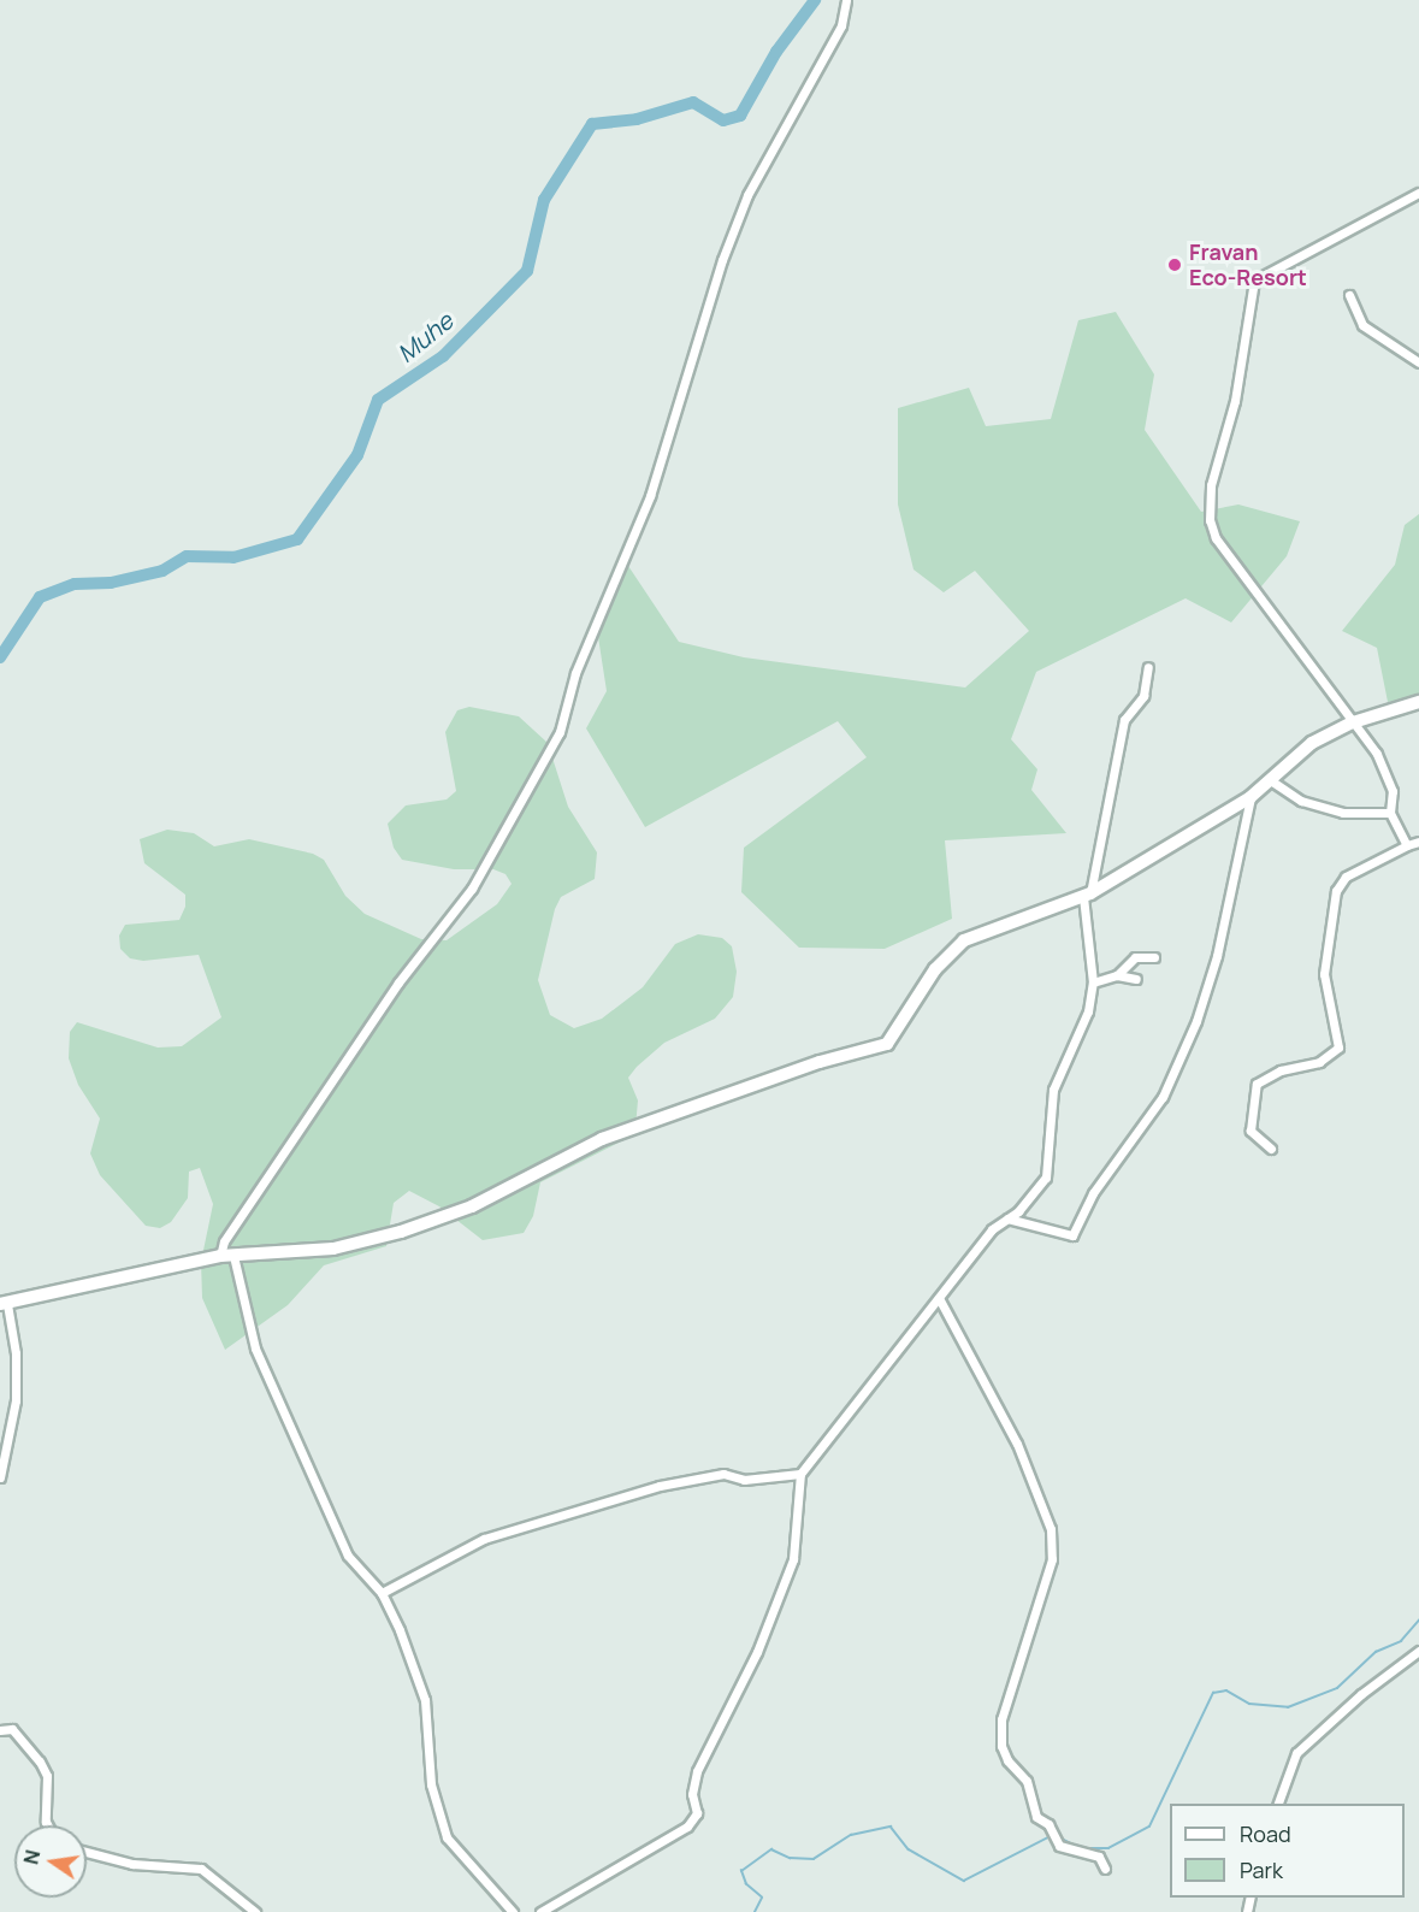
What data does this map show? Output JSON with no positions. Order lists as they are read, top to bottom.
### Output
{
  "water": ["Muhe"],
  "places": ["Fravan Eco-Resort"],
  "legend": ["Road", "Park"],
  "north": "left"
}
